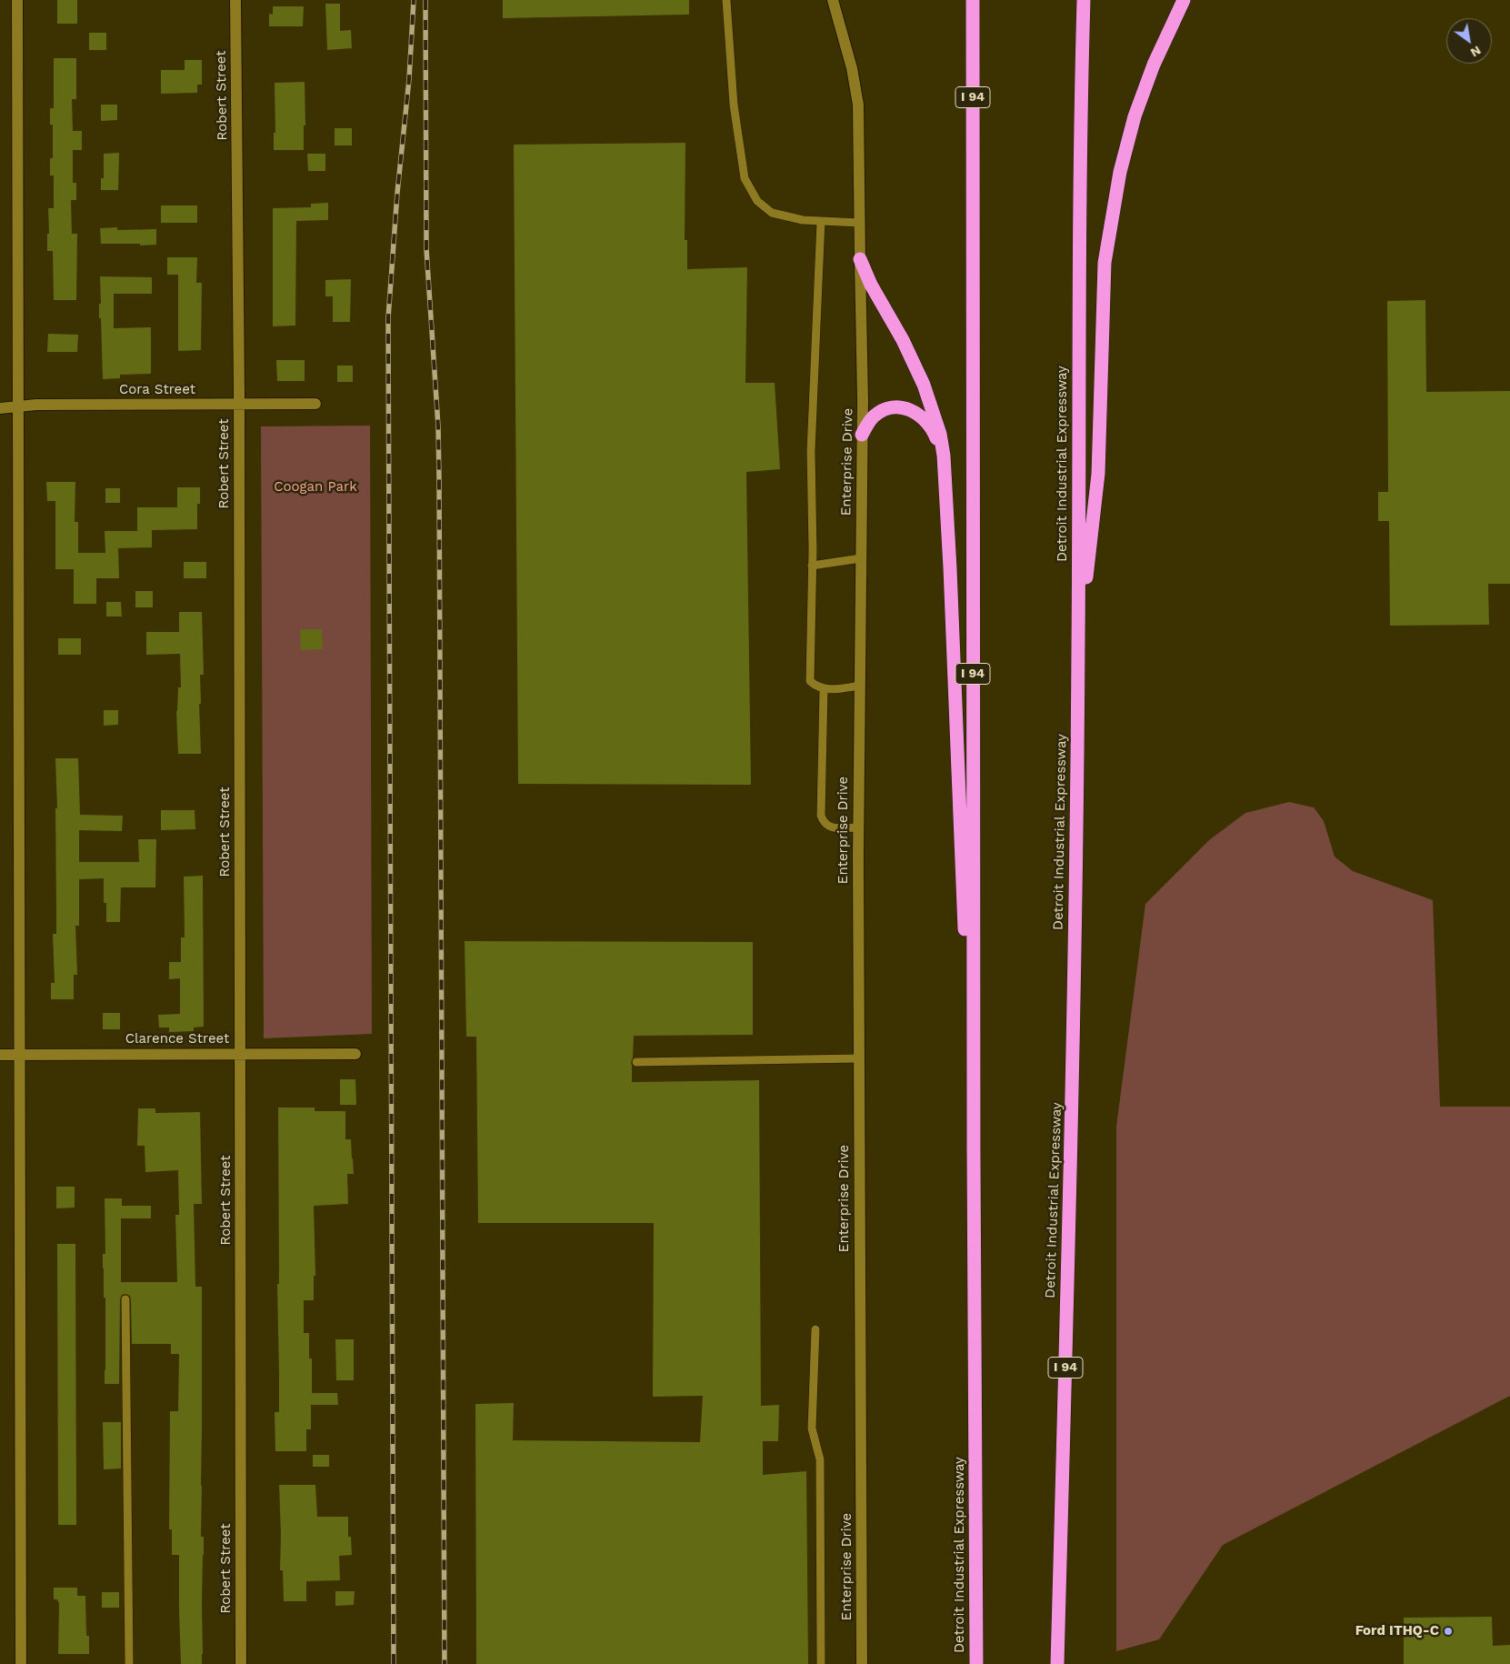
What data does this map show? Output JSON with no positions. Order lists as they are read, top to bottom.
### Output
{
  "streets": {
    "highway": ["I 94", "Detroit Industrial Expressway"],
    "street": [
      "Robert Street",
      "Cora Street",
      "Enterprise Drive",
      "Clarence Street"
    ]
  },
  "crossings": [
    ["Robert Street", "Cora Street"],
    ["Robert Street", "Clarence Street"]
  ],
  "parks": ["Coogan Park"],
  "places": ["Ford ITHQ-C"],
  "north": "bottom right"
}
